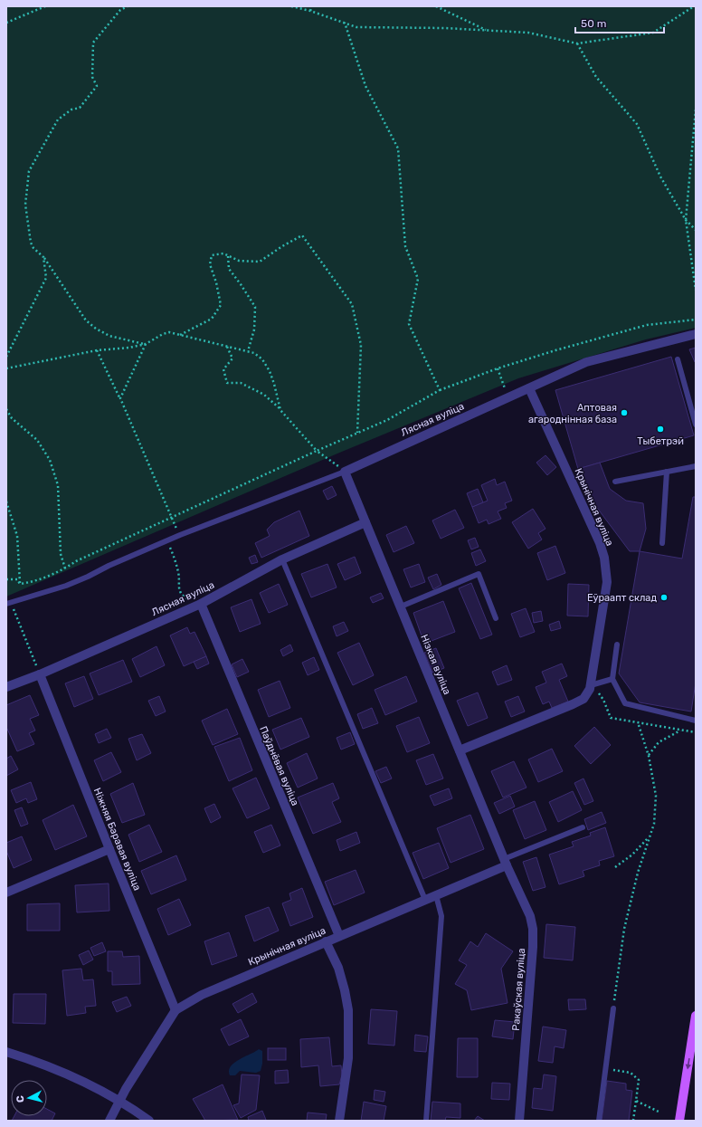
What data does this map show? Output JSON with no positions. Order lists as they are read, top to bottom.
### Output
{
  "streets": {
    "street": [
      "Лясная вуліца",
      "Крынічная вуліца",
      "Нізкая вуліца",
      "Паўднёвая вуліца",
      "Ніжняя Баравая вуліца",
      "Ракаўская вуліца"
    ]
  },
  "crossings": [
    ["Лясная вуліца", "Крынічная вуліца"],
    ["Лясная вуліца", "Нізкая вуліца"],
    ["Лясная вуліца", "Паўднёвая вуліца"],
    ["Лясная вуліца", "Ніжняя Баравая вуліца"],
    ["Крынічная вуліца", "Нізкая вуліца"],
    ["Крынічная вуліца", "Паўднёвая вуліца"],
    ["Крынічная вуліца", "Ніжняя Баравая вуліца"],
    ["Крынічная вуліца", "Ракаўская вуліца"],
    ["Нізкая вуліца", "Ракаўская вуліца"]
  ],
  "places": ["Аптовая агароднінная база", "Тыбетрэй", "Еўраапт склад"],
  "scale_bar": "50 m",
  "north": "left"
}
